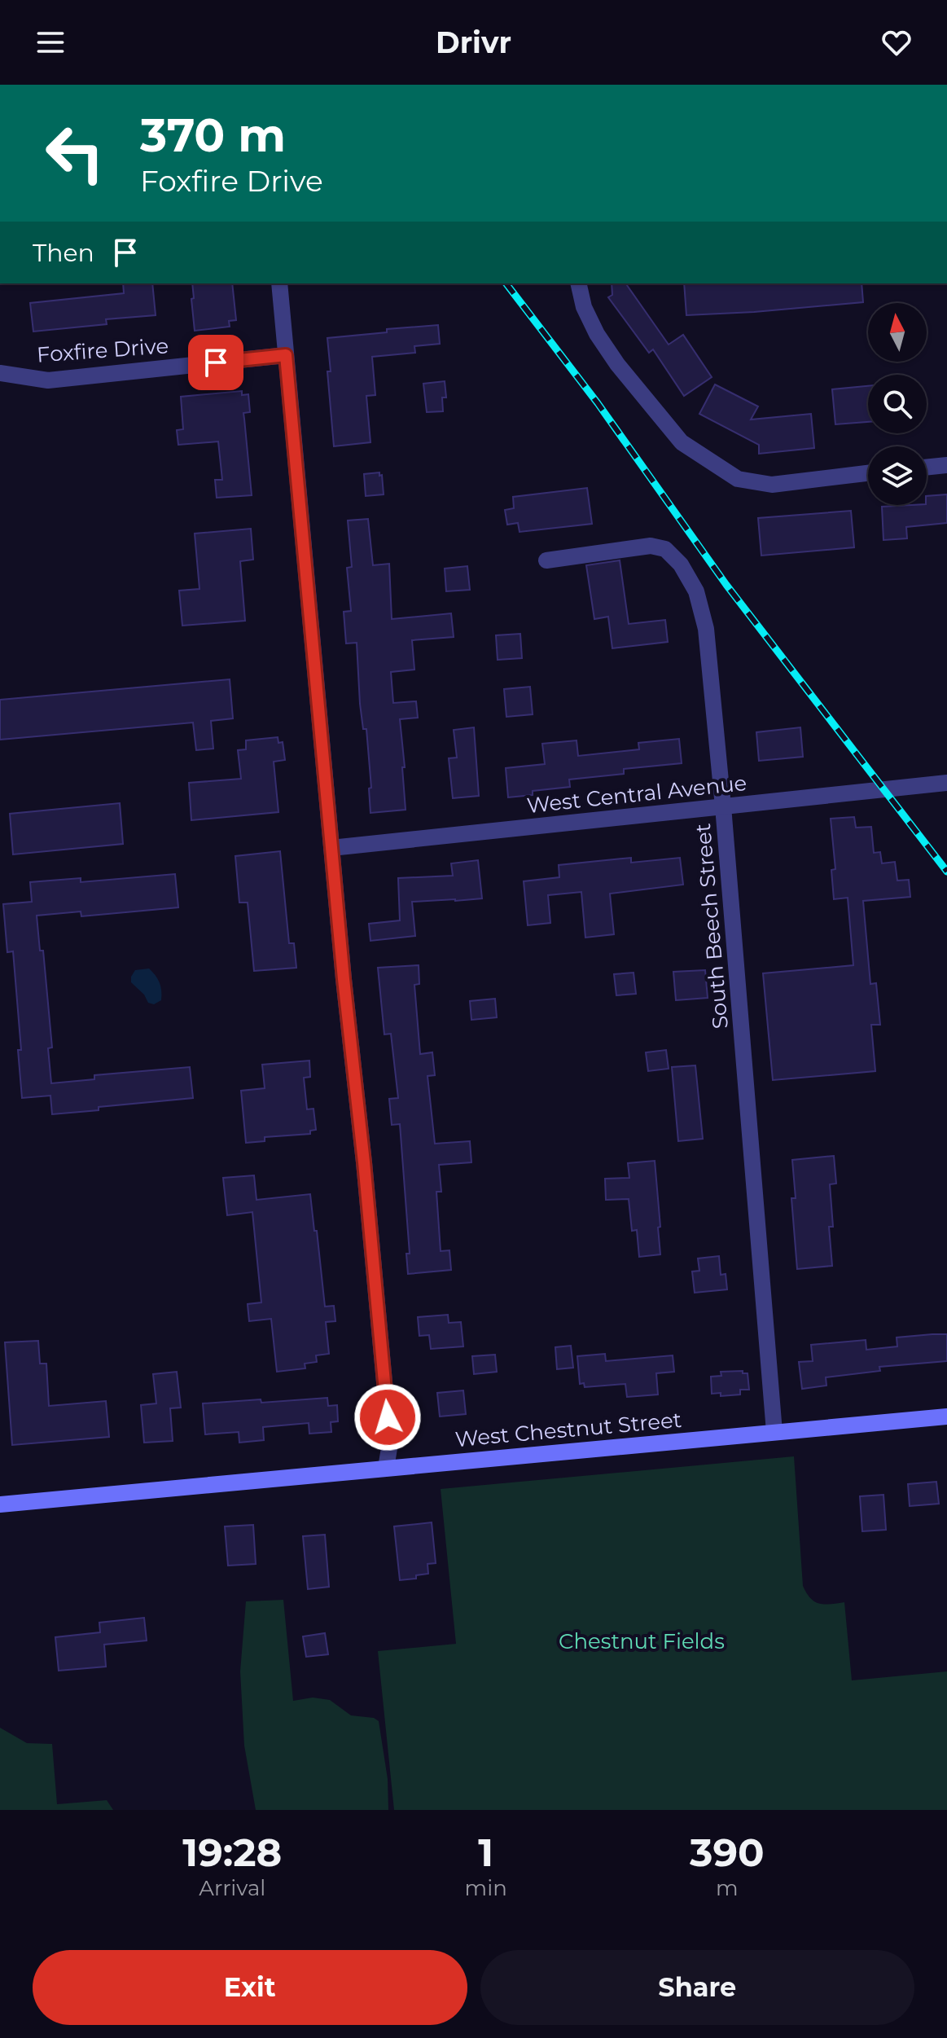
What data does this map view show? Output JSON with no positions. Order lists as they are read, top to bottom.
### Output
{
  "streets": {
    "main road": ["West Chestnut Street"],
    "street": ["Foxfire Drive", "West Central Avenue", "South Beech Street"]
  },
  "crossings": [
    ["West Central Avenue", "South Beech Street"],
    ["South Beech Street", "West Chestnut Street"]
  ],
  "parks": ["Chestnut Fields"],
  "north": "top",
  "page": {
    "header": "Drivr",
    "turn": ["370 m", "Foxfire Drive"],
    "then": "Then",
    "eta": [
      "19:28",
      "Arrival",
      "1",
      "min",
      "390",
      "m"
    ],
    "buttons": ["Exit", "Share"]
  }
}
